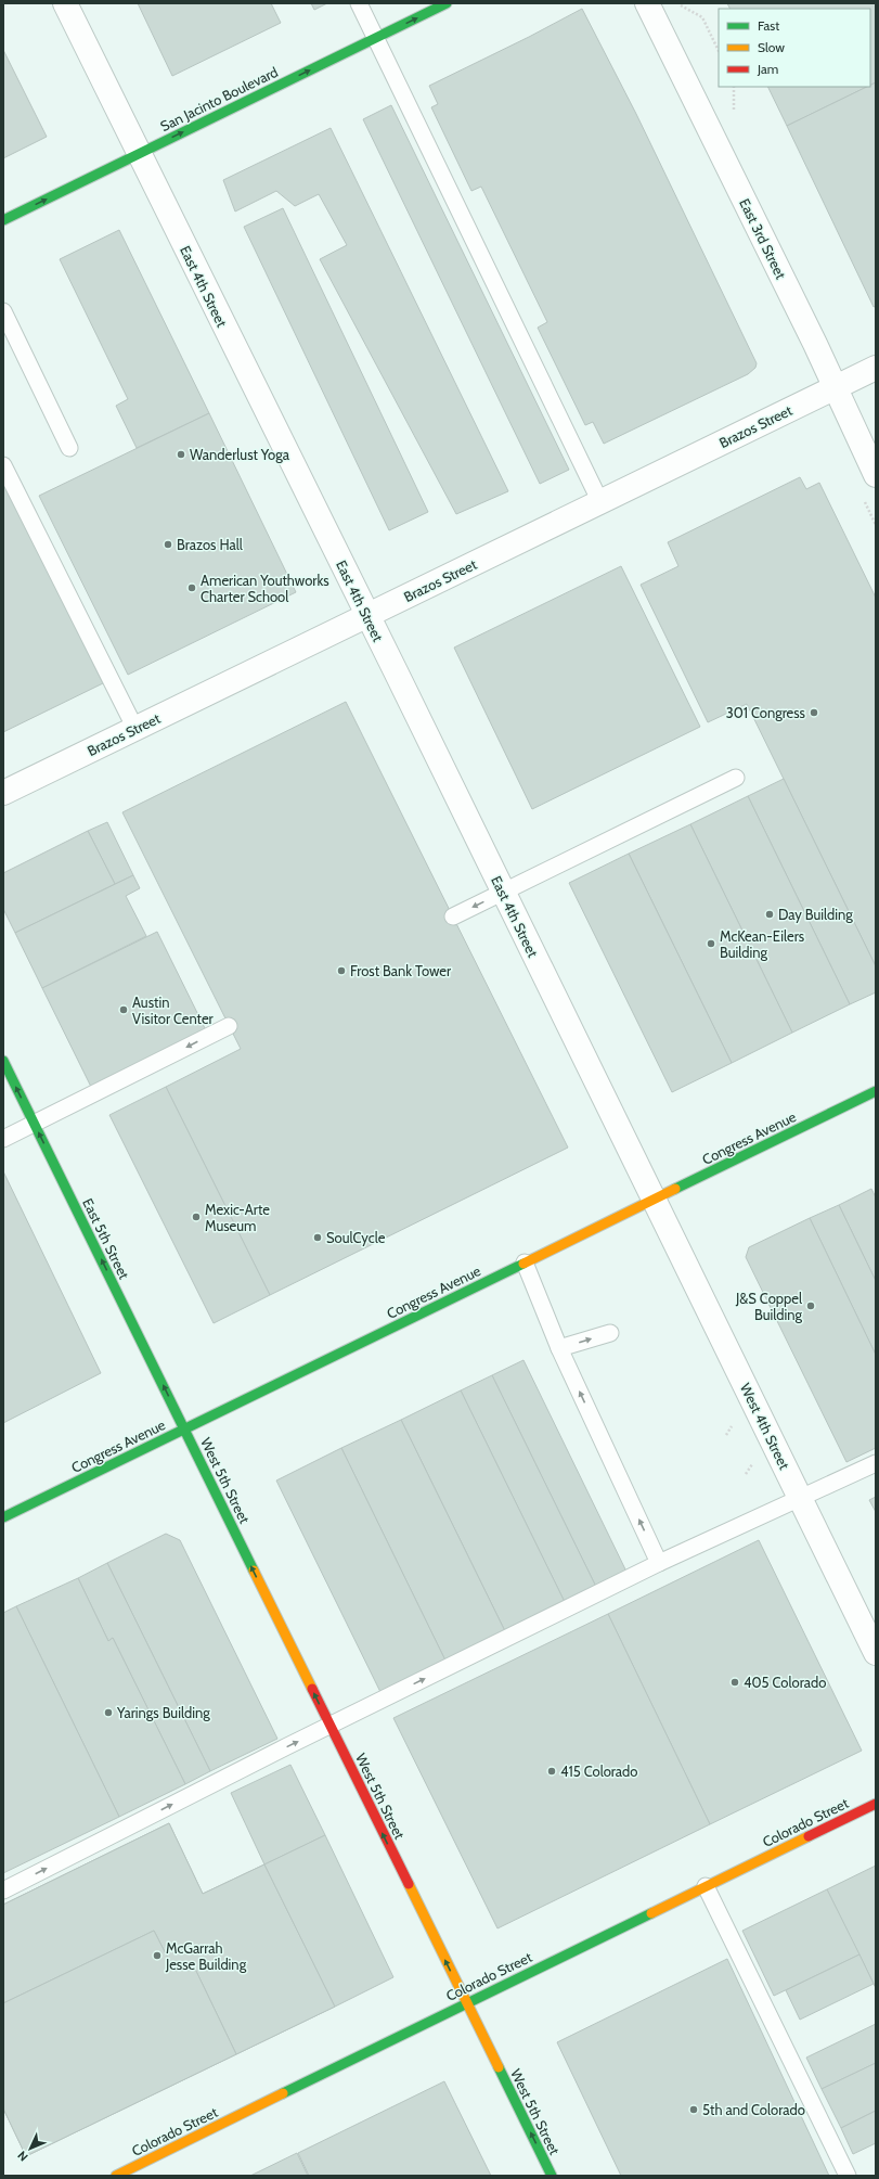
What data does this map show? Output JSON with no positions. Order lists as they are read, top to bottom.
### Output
{
  "streets": {
    "main road": [
      "San Jacinto Boulevard",
      "Congress Avenue",
      "East 5th Street",
      "West 5th Street",
      "Colorado Street"
    ],
    "street": [
      "East 3rd Street",
      "East 4th Street",
      "Brazos Street",
      "West 4th Street"
    ]
  },
  "crossings": [
    ["San Jacinto Boulevard", "East 4th Street"],
    ["East 3rd Street", "Brazos Street"],
    ["East 4th Street", "Brazos Street"],
    ["East 4th Street", "Congress Avenue"],
    ["East 4th Street", "West 4th Street"],
    ["Congress Avenue", "East 5th Street"],
    ["Congress Avenue", "West 4th Street"],
    ["Congress Avenue", "West 5th Street"],
    ["East 5th Street", "West 5th Street"],
    ["West 5th Street", "Colorado Street"]
  ],
  "one_way": ["San Jacinto Boulevard", "East 5th Street", "West 5th Street"],
  "places": [
    "Wanderlust Yoga",
    "Brazos Hall",
    "American Youthworks Charter School",
    "301 Congress",
    "Day Building",
    "McKean-Eilers Building",
    "Frost Bank Tower",
    "Austin Visitor Center",
    "Mexic-Arte Museum",
    "SoulCycle",
    "J&S Coppel Building",
    "405 Colorado",
    "Yarings Building",
    "415 Colorado",
    "McGarrah Jesse Building",
    "5th and Colorado"
  ],
  "legend": ["Fast", "Slow", "Jam"],
  "north": "bottom left"
}
